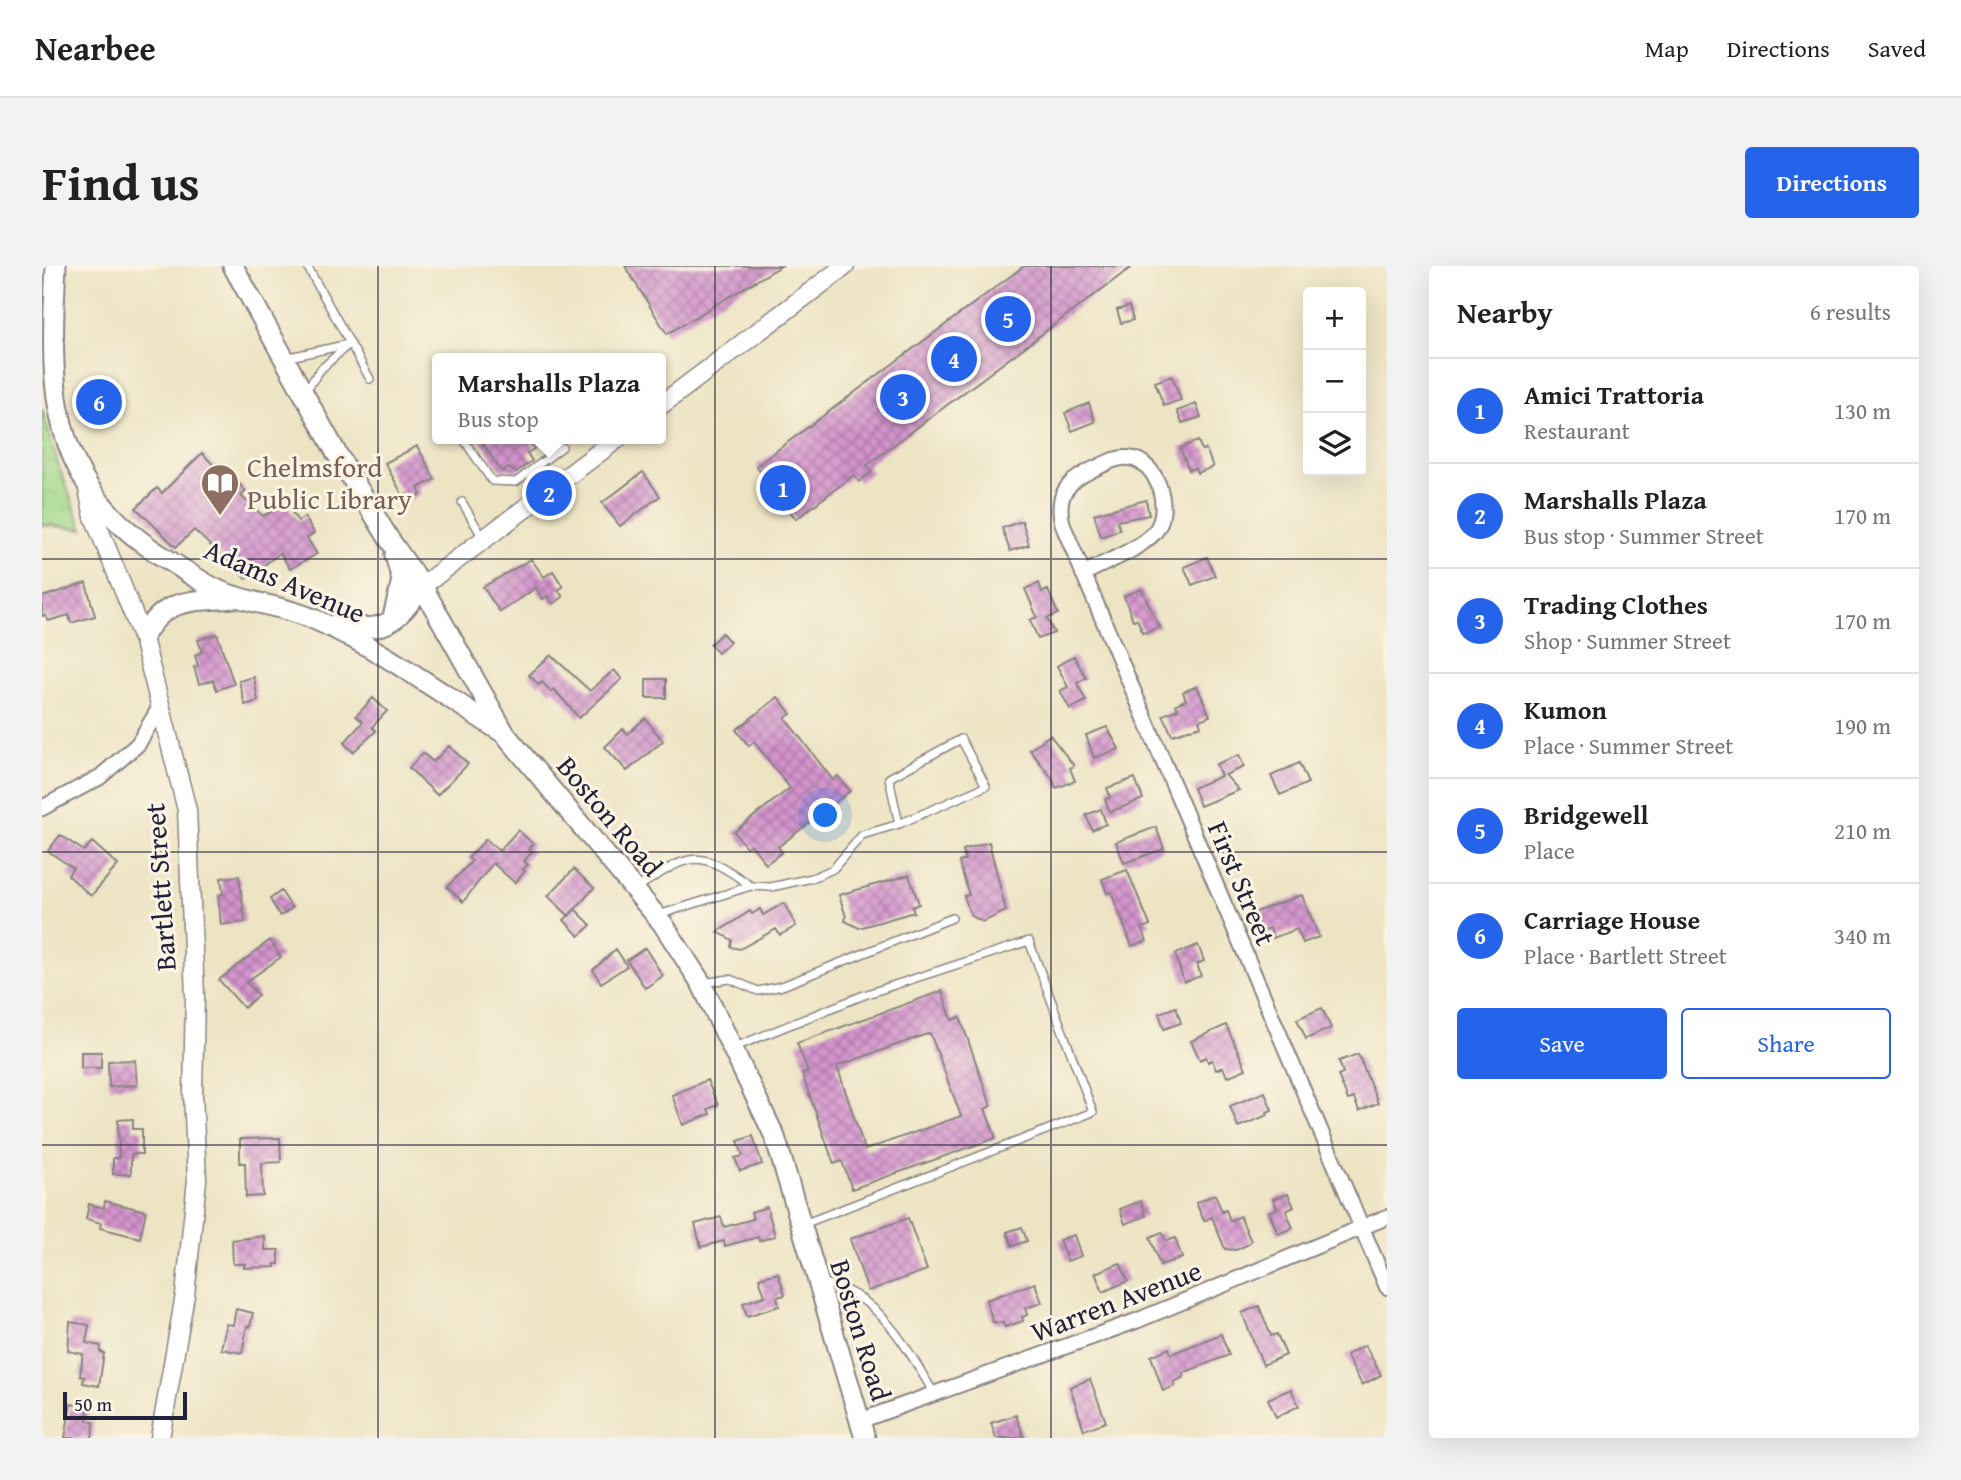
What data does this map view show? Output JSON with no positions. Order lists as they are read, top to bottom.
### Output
{
  "streets": {
    "main road": ["Adams Avenue", "Boston Road", "Bartlett Street"],
    "street": ["First Street", "Warren Avenue"]
  },
  "crossings": [
    ["Adams Avenue", "Boston Road"],
    ["Adams Avenue", "Bartlett Street"],
    ["Boston Road", "Warren Avenue"],
    ["First Street", "Warren Avenue"]
  ],
  "places": {
    "library": ["Chelmsford Public Library"]
  },
  "scale_bar": "50 m",
  "page": {
    "header": "Nearbee",
    "nav": ["Map", "Directions", "Saved"],
    "title": "Find us",
    "buttons": [
      "Directions",
      ["Save", "Share"]
    ],
    "heading": ["Nearby", "6 results"],
    "map_buttons": ["+", "−"],
    "pins": [
      "5",
      "4",
      "3",
      "6",
      "1",
      "2"
    ],
    "popup": ["Marshalls Plaza", "Bus stop"],
    "list": [
      {
        "mark": "1",
        "name": "Amici Trattoria",
        "note": "Restaurant",
        "value": "130 m"
      },
      {
        "mark": "2",
        "name": "Marshalls Plaza",
        "note": "Bus stop · Summer Street",
        "value": "170 m"
      },
      {
        "mark": "3",
        "name": "Trading Clothes",
        "note": "Shop · Summer Street",
        "value": "170 m"
      },
      {
        "mark": "4",
        "name": "Kumon",
        "note": "Place · Summer Street",
        "value": "190 m"
      },
      {
        "mark": "5",
        "name": "Bridgewell",
        "note": "Place",
        "value": "210 m"
      },
      {
        "mark": "6",
        "name": "Carriage House",
        "note": "Place · Bartlett Street",
        "value": "340 m"
      }
    ],
    "scale": "50 m"
  }
}
